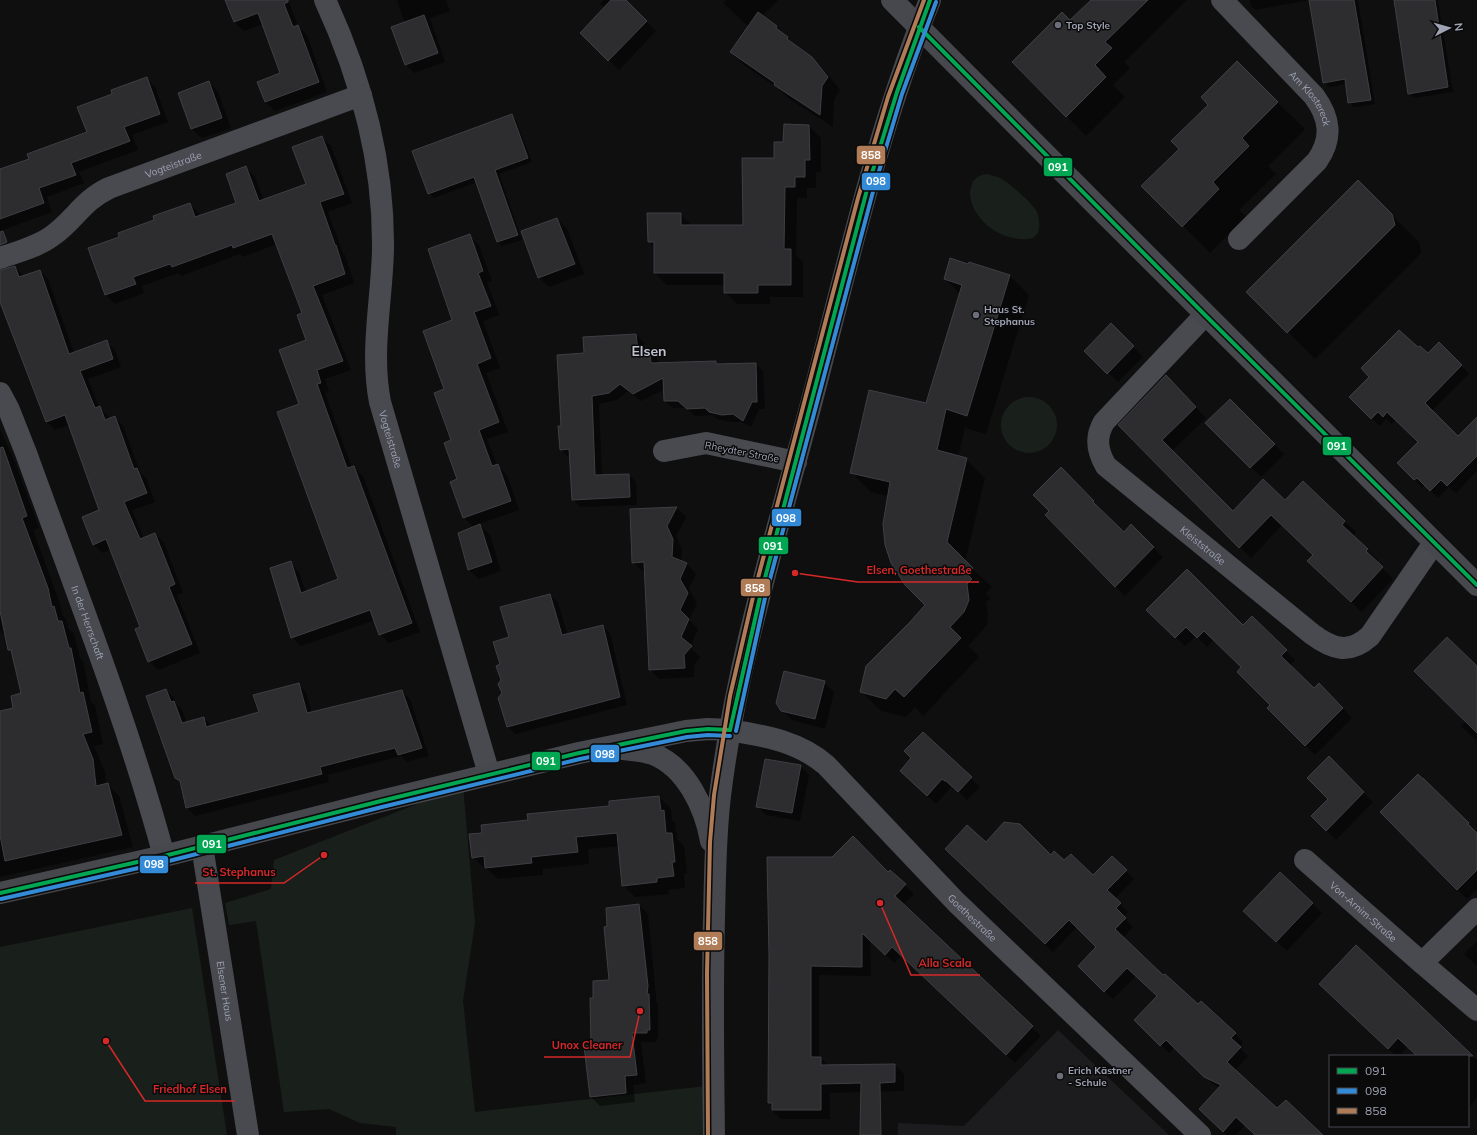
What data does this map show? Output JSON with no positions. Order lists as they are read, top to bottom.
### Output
{
  "streets": {
    "street": [
      "Am Klostereck",
      "Vogteistraße",
      "Rheydter Straße",
      "Kleiststraße",
      "In der Herrschaft",
      "Von-Arnim-Straße",
      "Goethestraße",
      "Elsener Haus"
    ]
  },
  "districts": ["Elsen"],
  "places": [
    "Top Style",
    "Haus St. Stephanus",
    "Elsen, Goethestraße",
    "St. Stephanus",
    "Alla Scala",
    "Unox Cleaner",
    "Friedhof Elsen",
    "Erich Kästner - Schule"
  ],
  "lines": ["transit line 091", "transit line 858", "transit line 098"],
  "legend": ["091", "098", "858"],
  "north": "right"
}
